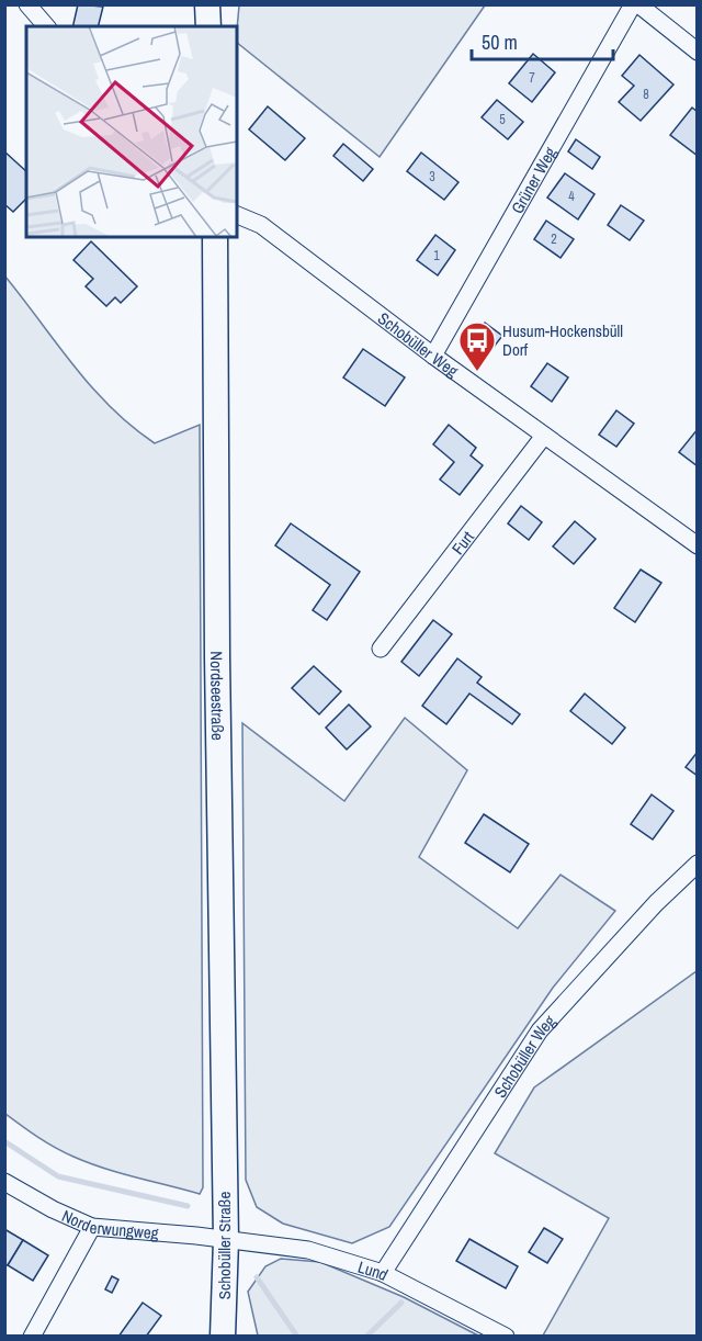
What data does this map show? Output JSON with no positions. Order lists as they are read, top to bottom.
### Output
{
  "streets": {
    "main road": ["Nordseestraße", "Schobüller Straße"],
    "street": [
      "Grüner Weg",
      "Schobüller Weg",
      "Furt",
      "Norderwungweg",
      "Lund"
    ]
  },
  "crossings": [
    ["Grüner Weg", "Schobüller Weg"],
    ["Schobüller Weg", "Furt"],
    ["Schobüller Weg", "Lund"],
    ["Nordseestraße", "Schobüller Straße"],
    ["Norderwungweg", "Schobüller Straße"],
    ["Norderwungweg", "Lund"],
    ["Schobüller Straße", "Lund"]
  ],
  "places": {
    "bus stop": ["Husum-Hockensbüll Dorf"]
  },
  "house_numbers": [
    "7",
    "8",
    "5",
    "3",
    "4",
    "2",
    "1"
  ],
  "scale_bar": "50 m"
}
